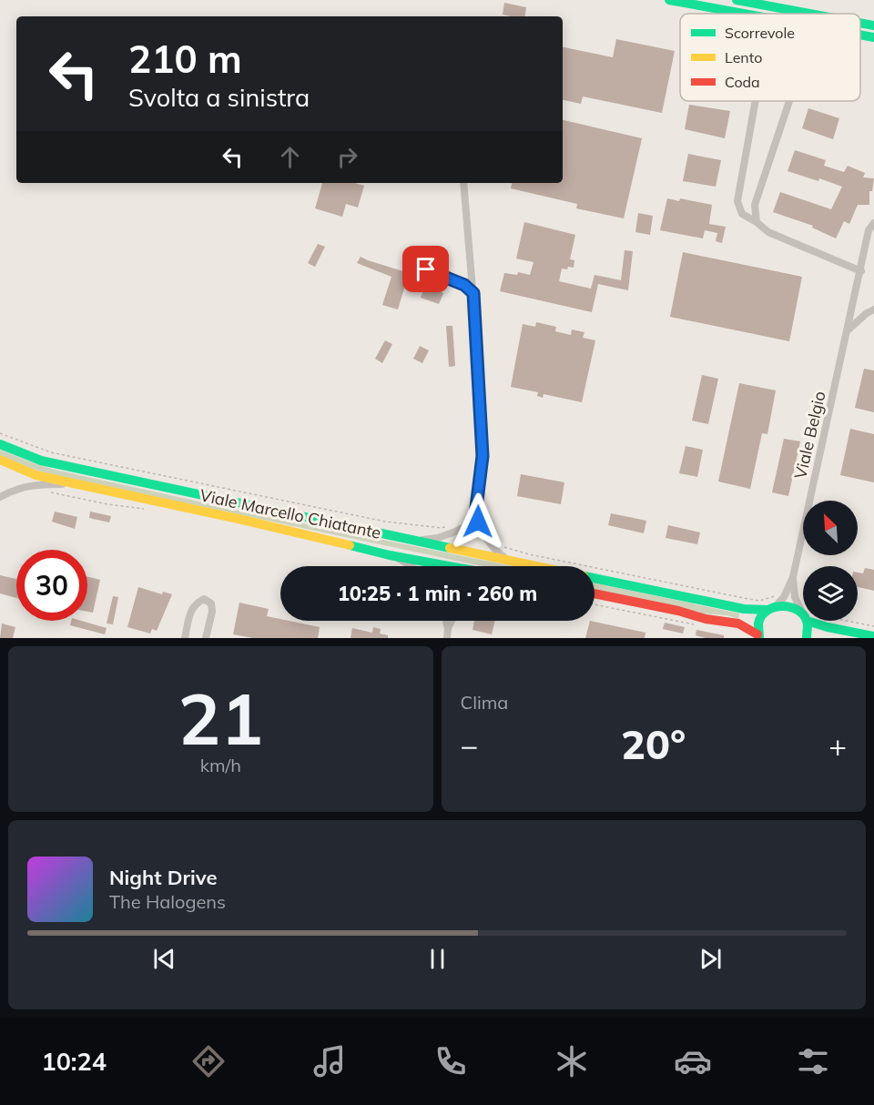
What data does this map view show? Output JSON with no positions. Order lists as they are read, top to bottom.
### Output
{
  "streets": {
    "main road": ["Viale Marcello Chiatante"],
    "street": ["Viale Belgio"]
  },
  "crossings": [
    ["Viale Belgio", "Viale Marcello Chiatante"]
  ],
  "legend": ["Scorrevole", "Lento", "Coda"],
  "north": "top left",
  "page": {
    "turn": ["210 m", "Svolta a sinistra"],
    "limit": "30",
    "trip": "10:25 · 1 min · 260 m",
    "tile": [
      ["21", "km/h"],
      "Clima"
    ],
    "heat": ["−", "20°", "+"],
    "song": ["Night Drive", "The Halogens"],
    "tabs": "10:24"
  }
}
